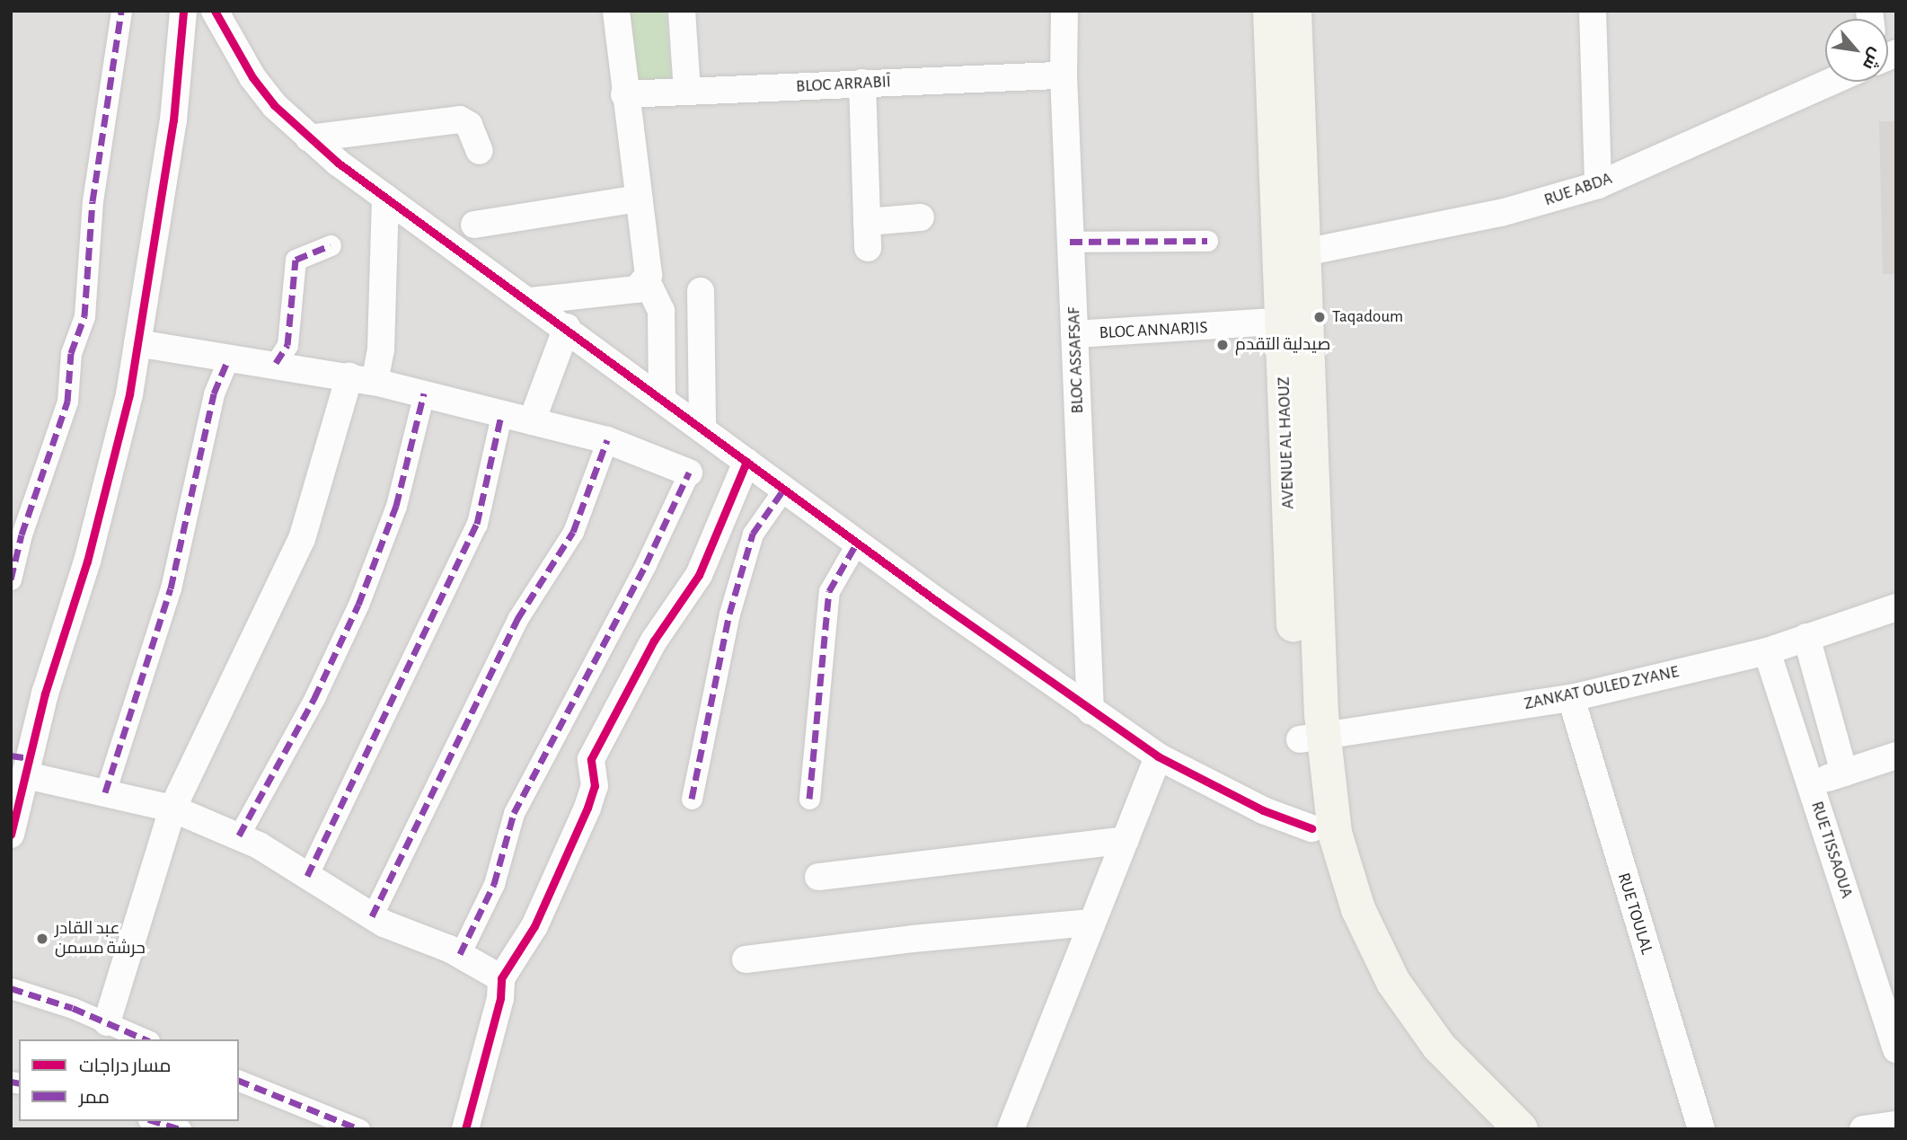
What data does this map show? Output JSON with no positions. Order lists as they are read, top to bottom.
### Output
{
  "streets": {
    "main road": ["AVENUE AL HAOUZ"],
    "street": [
      "BLOC ARRABIÏ",
      "RUE ABDA",
      "BLOC ANNARJIS",
      "BLOC ASSAFSAF",
      "ZANKAT OULED ZYANE",
      "RUE TISSAOUA",
      "RUE TOULAL"
    ]
  },
  "crossings": [
    ["BLOC ARRABIÏ", "BLOC ASSAFSAF"],
    ["RUE ABDA", "AVENUE AL HAOUZ"],
    ["BLOC ANNARJIS", "BLOC ASSAFSAF"],
    ["BLOC ANNARJIS", "AVENUE AL HAOUZ"],
    ["AVENUE AL HAOUZ", "ZANKAT OULED ZYANE"],
    ["ZANKAT OULED ZYANE", "RUE TISSAOUA"],
    ["ZANKAT OULED ZYANE", "RUE TOULAL"]
  ],
  "places": ["Taqadoum", "صيدلية التقدم", "عبد القادر حرشة مسمن"],
  "legend": ["مسار دراجات", "ممر"],
  "north": "bottom right"
}
